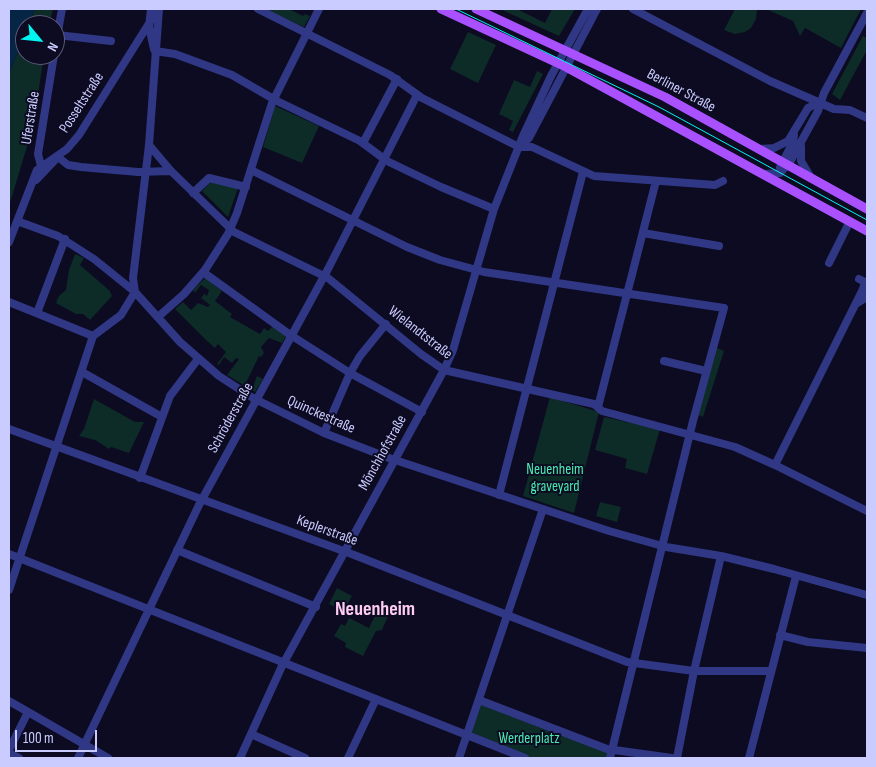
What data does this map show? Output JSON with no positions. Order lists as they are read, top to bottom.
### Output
{
  "streets": {
    "main road": ["Berliner Straße"],
    "street": [
      "Posseltstraße",
      "Uferstraße",
      "Wielandtstraße",
      "Quinckestraße",
      "Schröderstraße",
      "Mönchhofstraße",
      "Keplerstraße"
    ]
  },
  "crossings": [
    ["Berliner Straße", "Mönchhofstraße"],
    ["Posseltstraße", "Uferstraße"],
    ["Uferstraße", "Quinckestraße"],
    ["Wielandtstraße", "Schröderstraße"],
    ["Wielandtstraße", "Mönchhofstraße"],
    ["Quinckestraße", "Schröderstraße"],
    ["Quinckestraße", "Mönchhofstraße"],
    ["Schröderstraße", "Keplerstraße"],
    ["Mönchhofstraße", "Keplerstraße"]
  ],
  "districts": ["Neuenheim"],
  "parks": ["Neuenheim graveyard", "Werderplatz"],
  "scale_bar": "100 m",
  "north": "bottom right"
}
